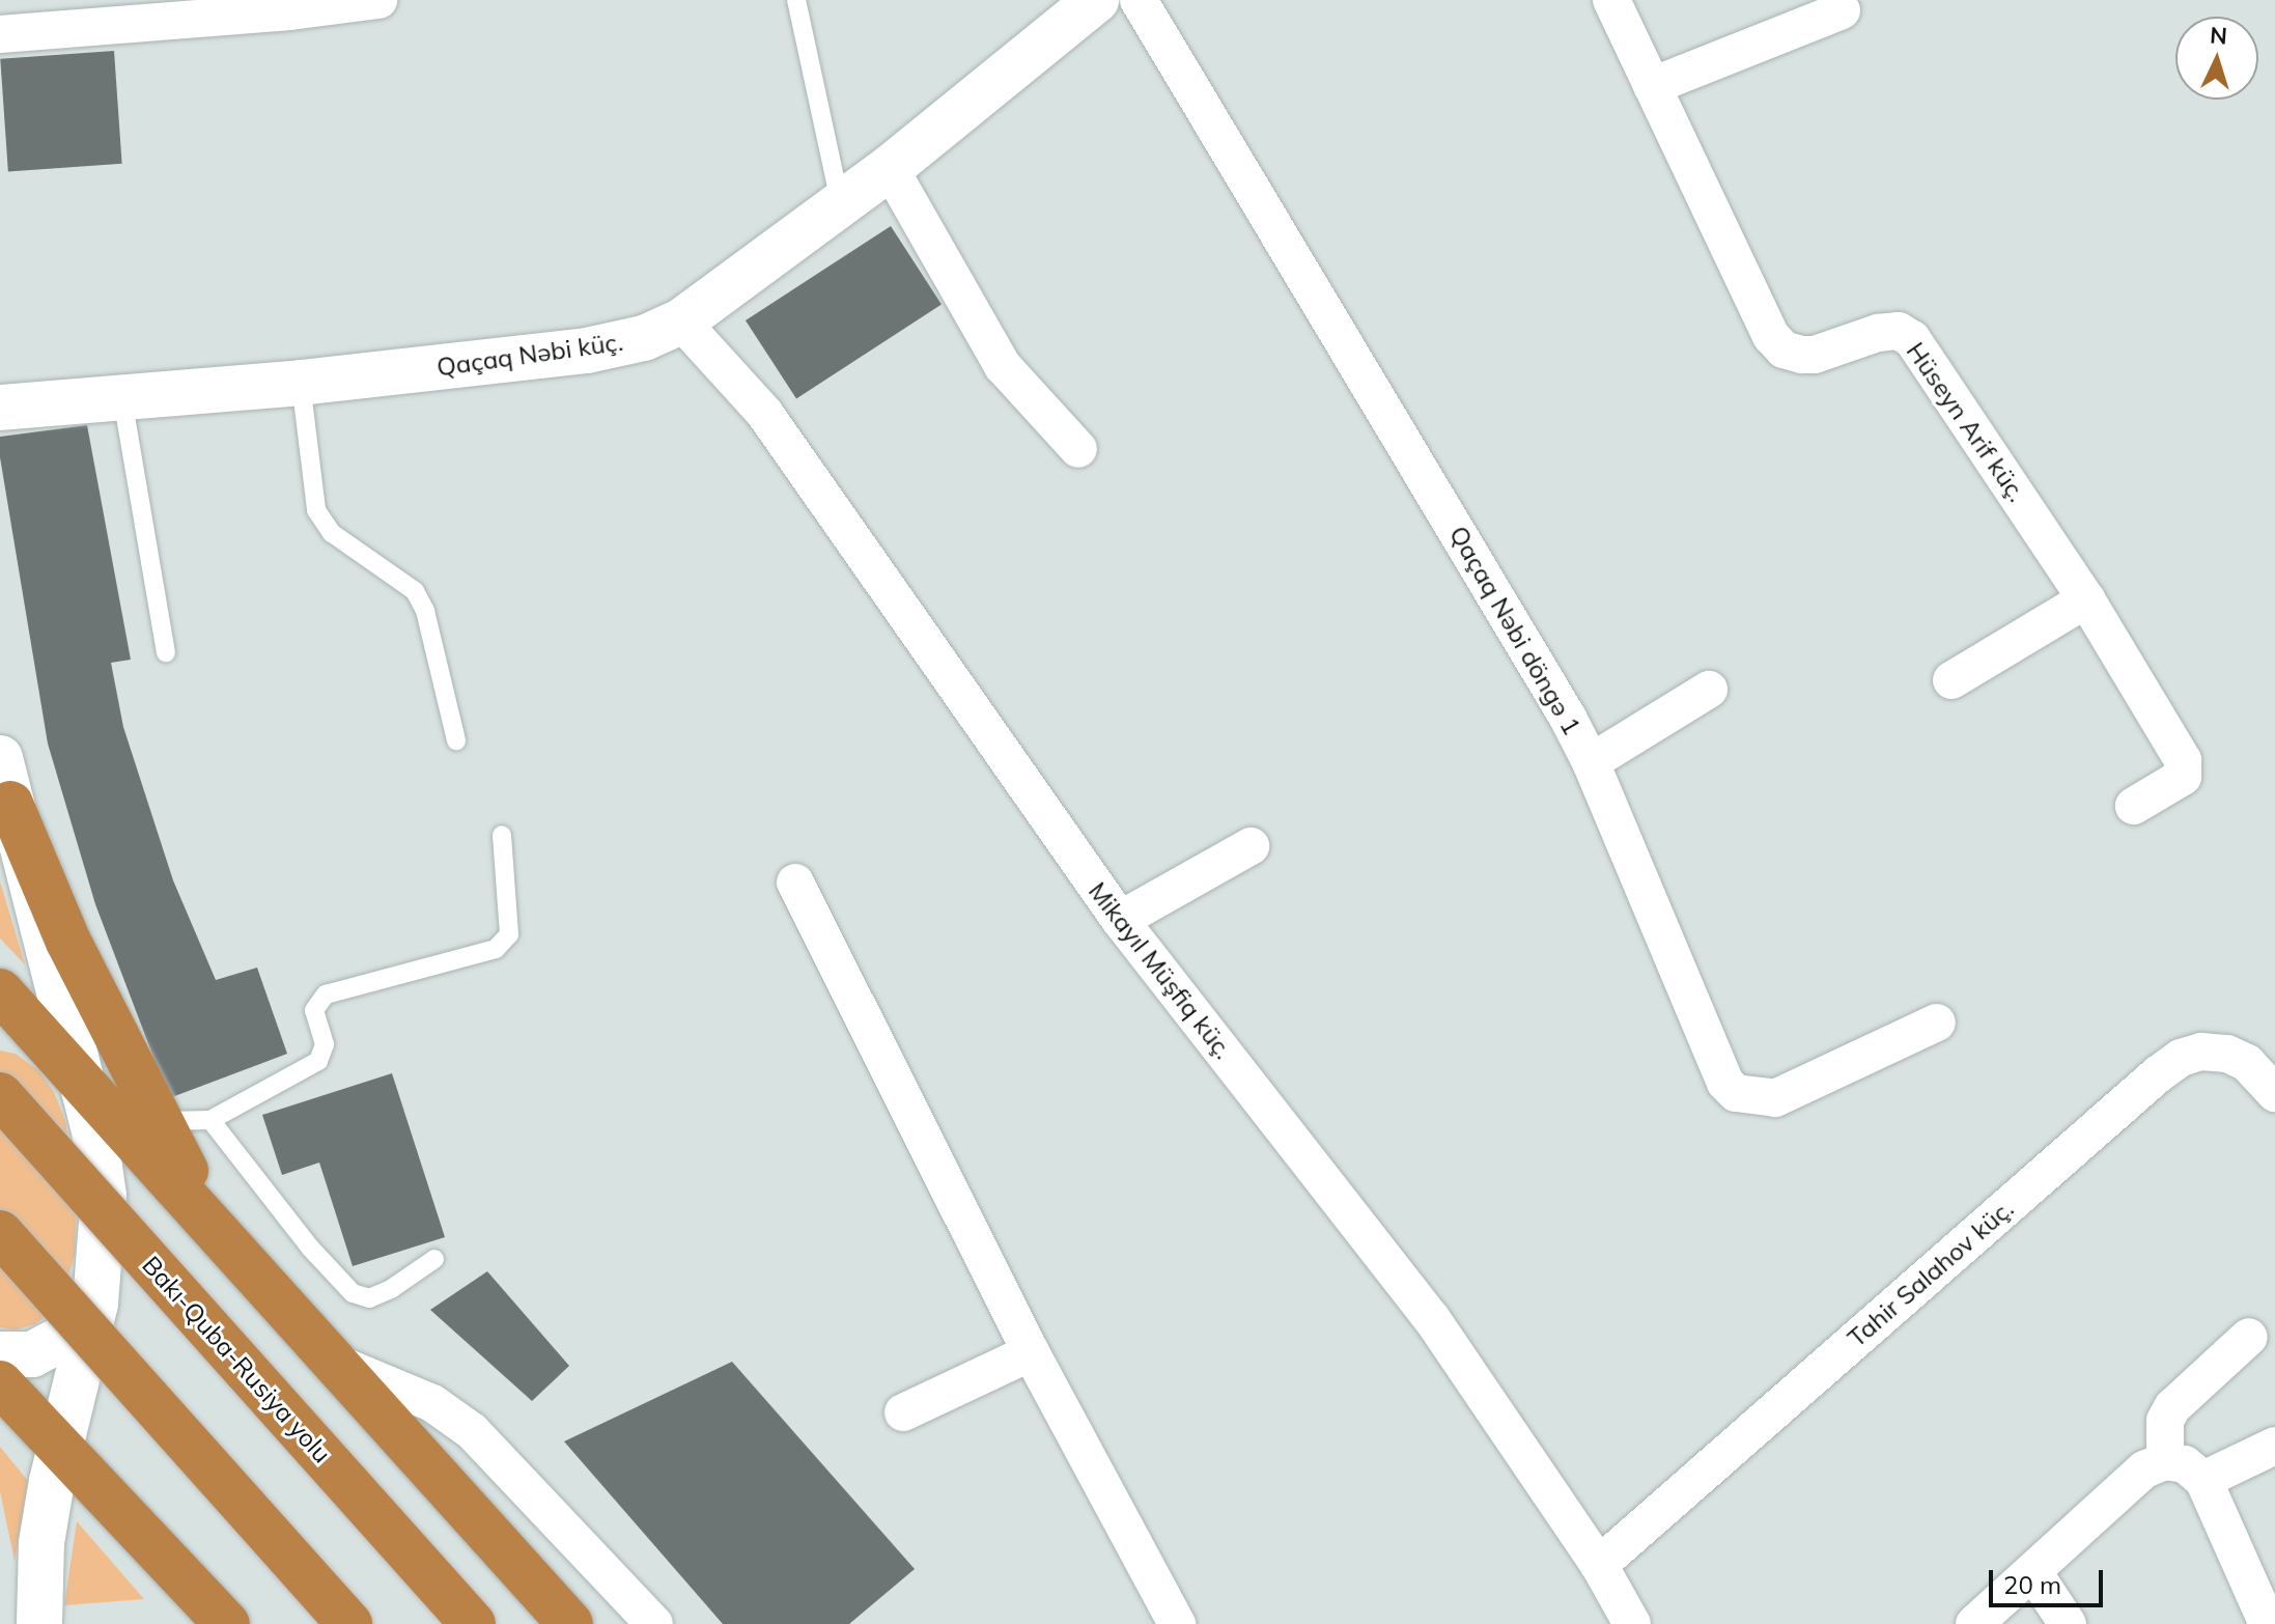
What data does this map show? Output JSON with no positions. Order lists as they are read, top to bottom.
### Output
{
  "streets": {
    "highway": ["Bakı-Quba-Rusiya yolu"],
    "street": [
      "Qaçaq Nəbi küç.",
      "Hüseyn Arif küç.",
      "Qaçaq Nəbi döngə 1",
      "Mikayıl Müşfiq küç.",
      "Tahir Salahov küç."
    ]
  },
  "crossings": [
    ["Qaçaq Nəbi küç.", "Mikayıl Müşfiq küç."],
    ["Mikayıl Müşfiq küç.", "Tahir Salahov küç."]
  ],
  "scale_bar": "20 m",
  "north": "top"
}
